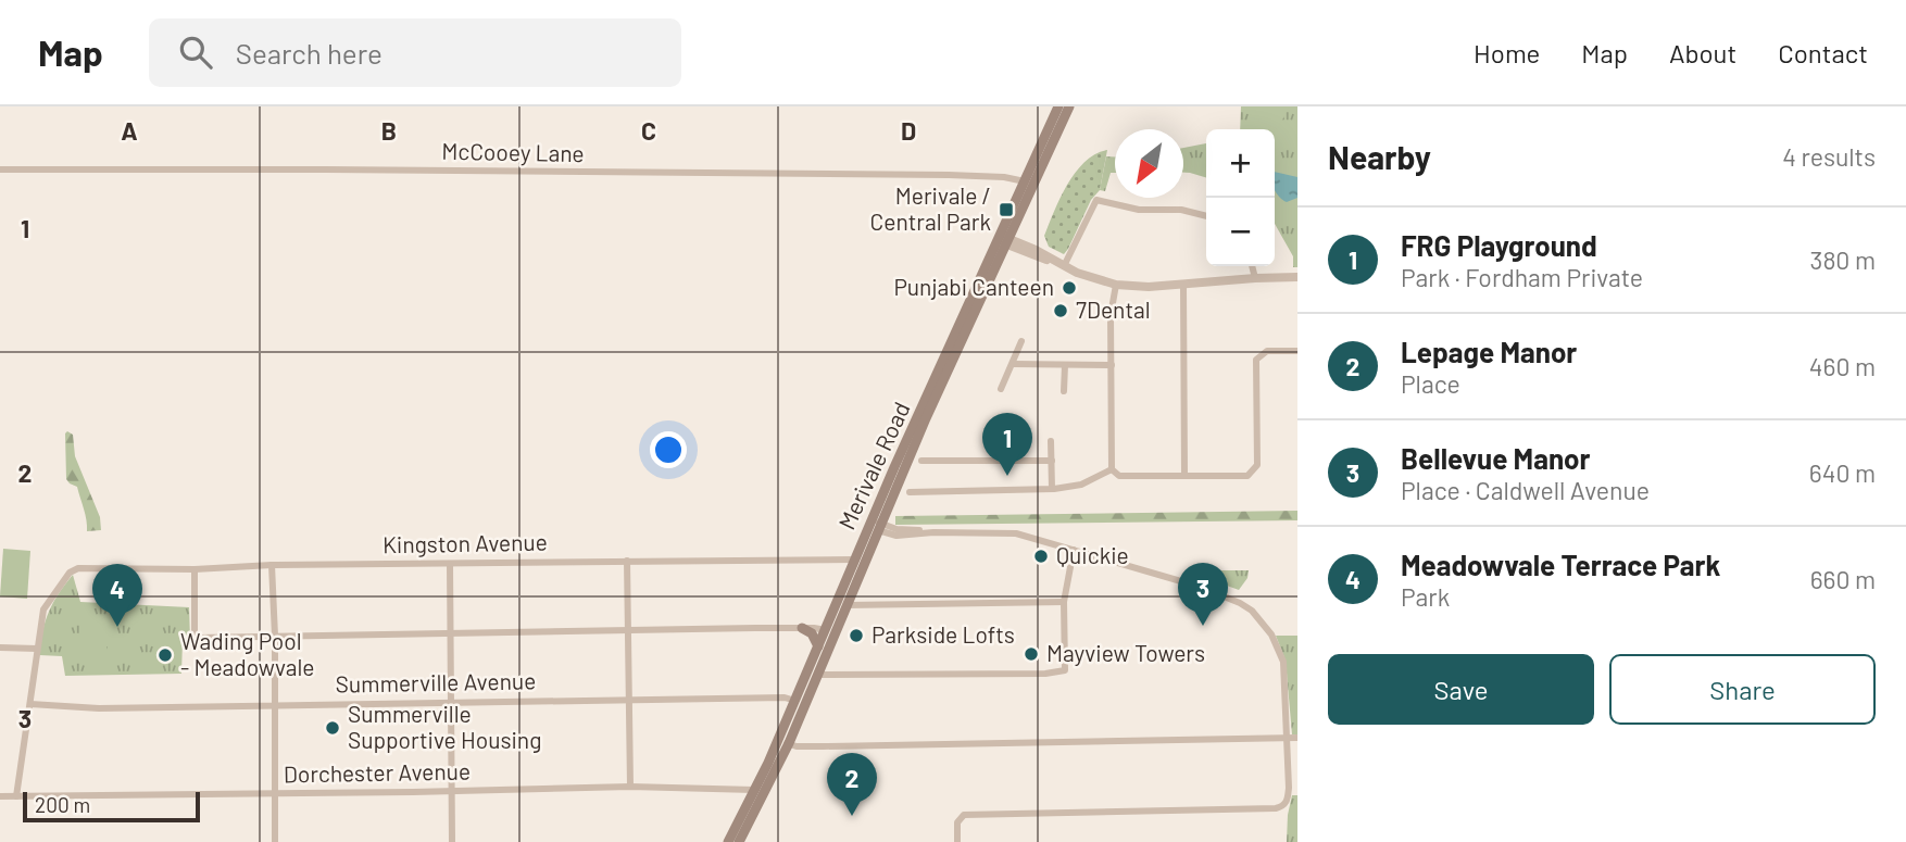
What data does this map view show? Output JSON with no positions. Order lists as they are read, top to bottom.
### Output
{
  "streets": {
    "main road": ["Merivale Road"],
    "street": [
      "McCooey Lane",
      "Kingston Avenue",
      "Summerville Avenue",
      "Dorchester Avenue"
    ]
  },
  "crossings": [
    ["McCooey Lane", "Merivale Road"],
    ["Merivale Road", "Kingston Avenue"],
    ["Merivale Road", "Summerville Avenue"],
    ["Merivale Road", "Dorchester Avenue"]
  ],
  "places": {
    "transit": ["Merivale / Central Park"],
    "other": [
      "Punjabi Canteen",
      "7Dental",
      "Quickie",
      "Parkside Lofts",
      "Mayview Towers",
      "Wading Pool - Meadowvale",
      "Summerville Supportive Housing"
    ]
  },
  "scale_bar": "200 m",
  "north": "bottom left",
  "page": {
    "header": "Map",
    "search": "Search here",
    "nav": [
      "Home",
      "Map",
      "About",
      "Contact"
    ],
    "heading": ["Nearby", "4 results"],
    "map_buttons": ["+", "−"],
    "list": [
      {
        "mark": "1",
        "name": "FRG Playground",
        "note": "Park · Fordham Private",
        "value": "380 m"
      },
      {
        "mark": "2",
        "name": "Lepage Manor",
        "note": "Place",
        "value": "460 m"
      },
      {
        "mark": "3",
        "name": "Bellevue Manor",
        "note": "Place · Caldwell Avenue",
        "value": "640 m"
      },
      {
        "mark": "4",
        "name": "Meadowvale Terrace Park",
        "note": "Park",
        "value": "660 m"
      }
    ],
    "pins": [
      "1",
      "3",
      "4",
      "2"
    ],
    "buttons": ["Save", "Share"],
    "scale": "200 m"
  },
  "grid": {
    "columns": [
      "A",
      "B",
      "C",
      "D"
    ],
    "rows": ["1", "2", "3"]
  }
}
